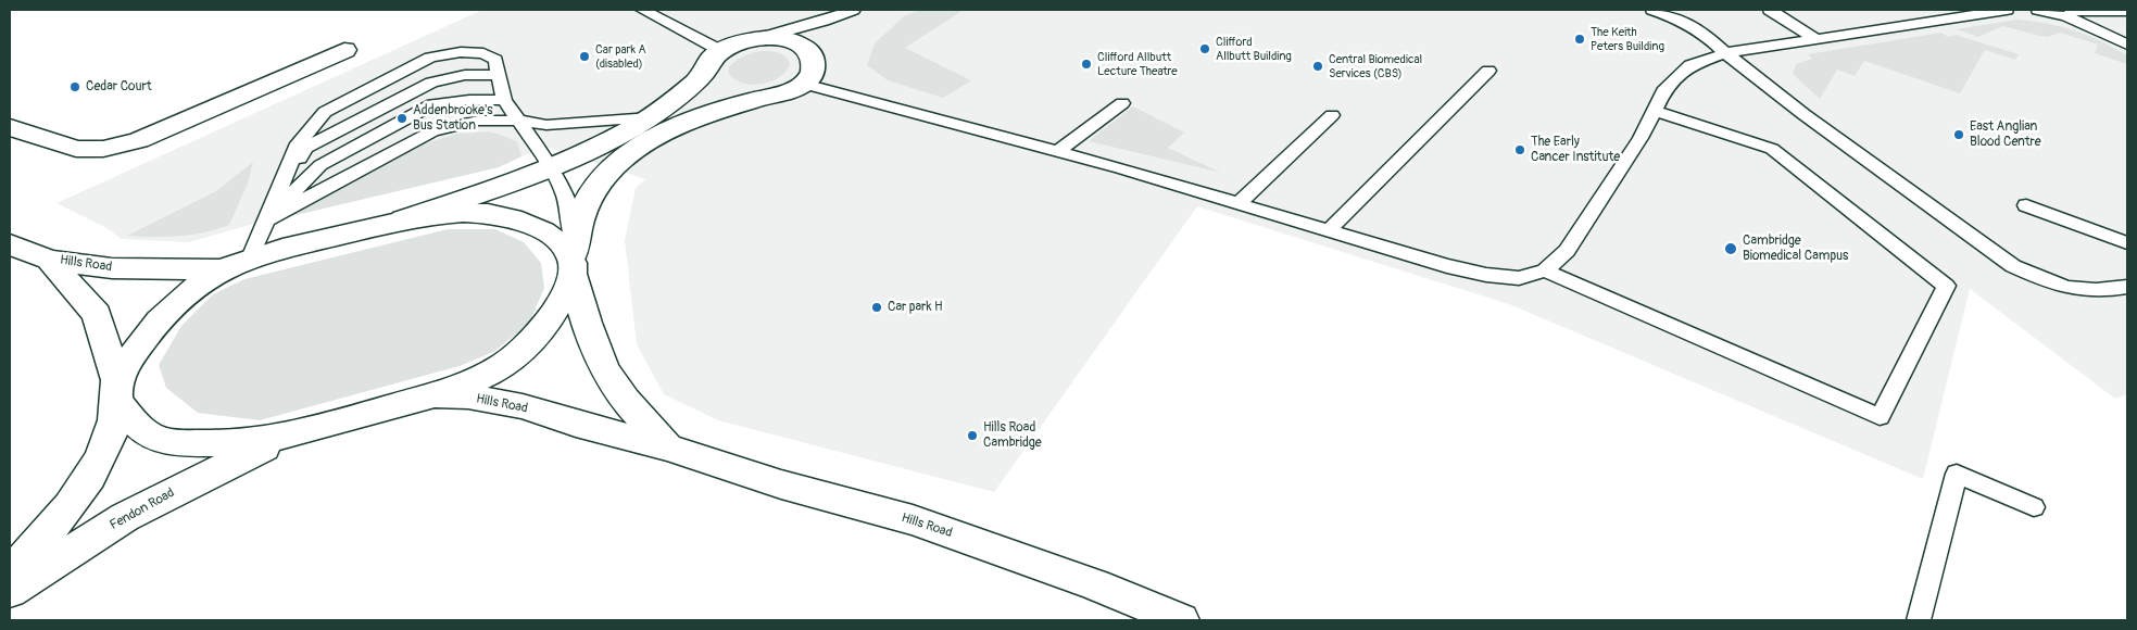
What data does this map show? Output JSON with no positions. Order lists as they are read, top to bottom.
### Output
{
  "streets": {
    "main road": ["Hills Road", "Fendon Road"]
  },
  "places": [
    "The Keith Peters Building",
    "Clifford Allbutt Building",
    "Car park A (disabled)",
    "Clifford Allbutt Lecture Theatre",
    "Central Biomedical Services (CBS)",
    "Cedar Court",
    "Addenbrooke's Bus Station",
    "East Anglian Blood Centre",
    "The Early Cancer Institute",
    "Cambridge Biomedical Campus",
    "Car park H",
    "Hills Road Cambridge"
  ]
}
